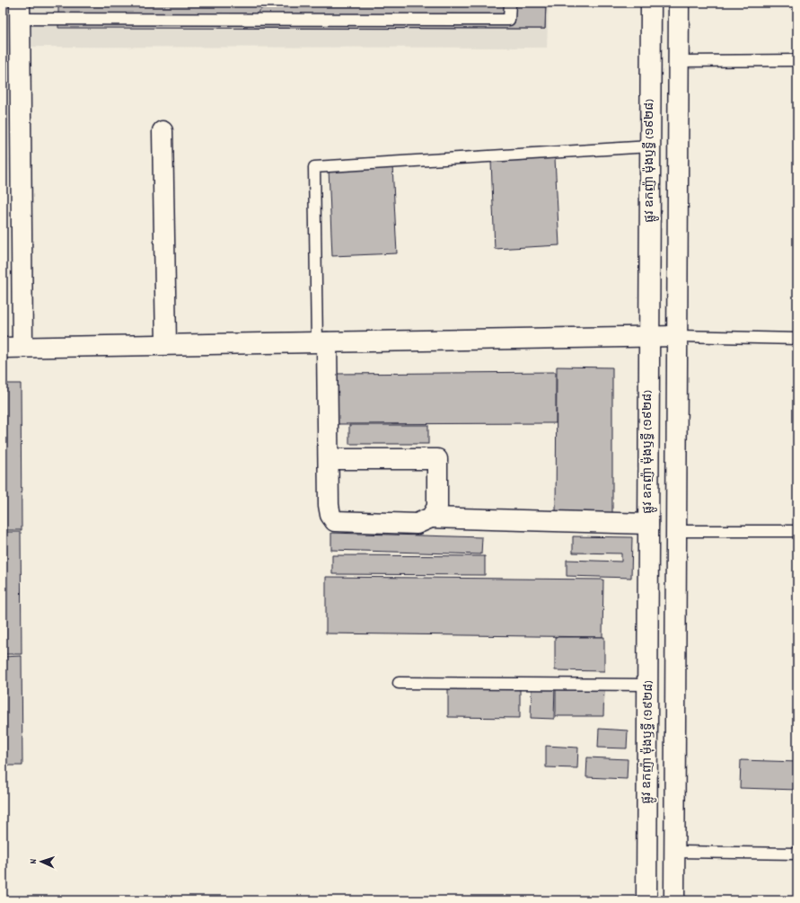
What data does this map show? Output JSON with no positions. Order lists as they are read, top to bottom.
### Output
{
  "streets": {
    "street": ["ផ្លូវ ឧកញ៉ា ម៉ុងឫទ្ធី (១៩២៨)"]
  },
  "north": "left"
}
